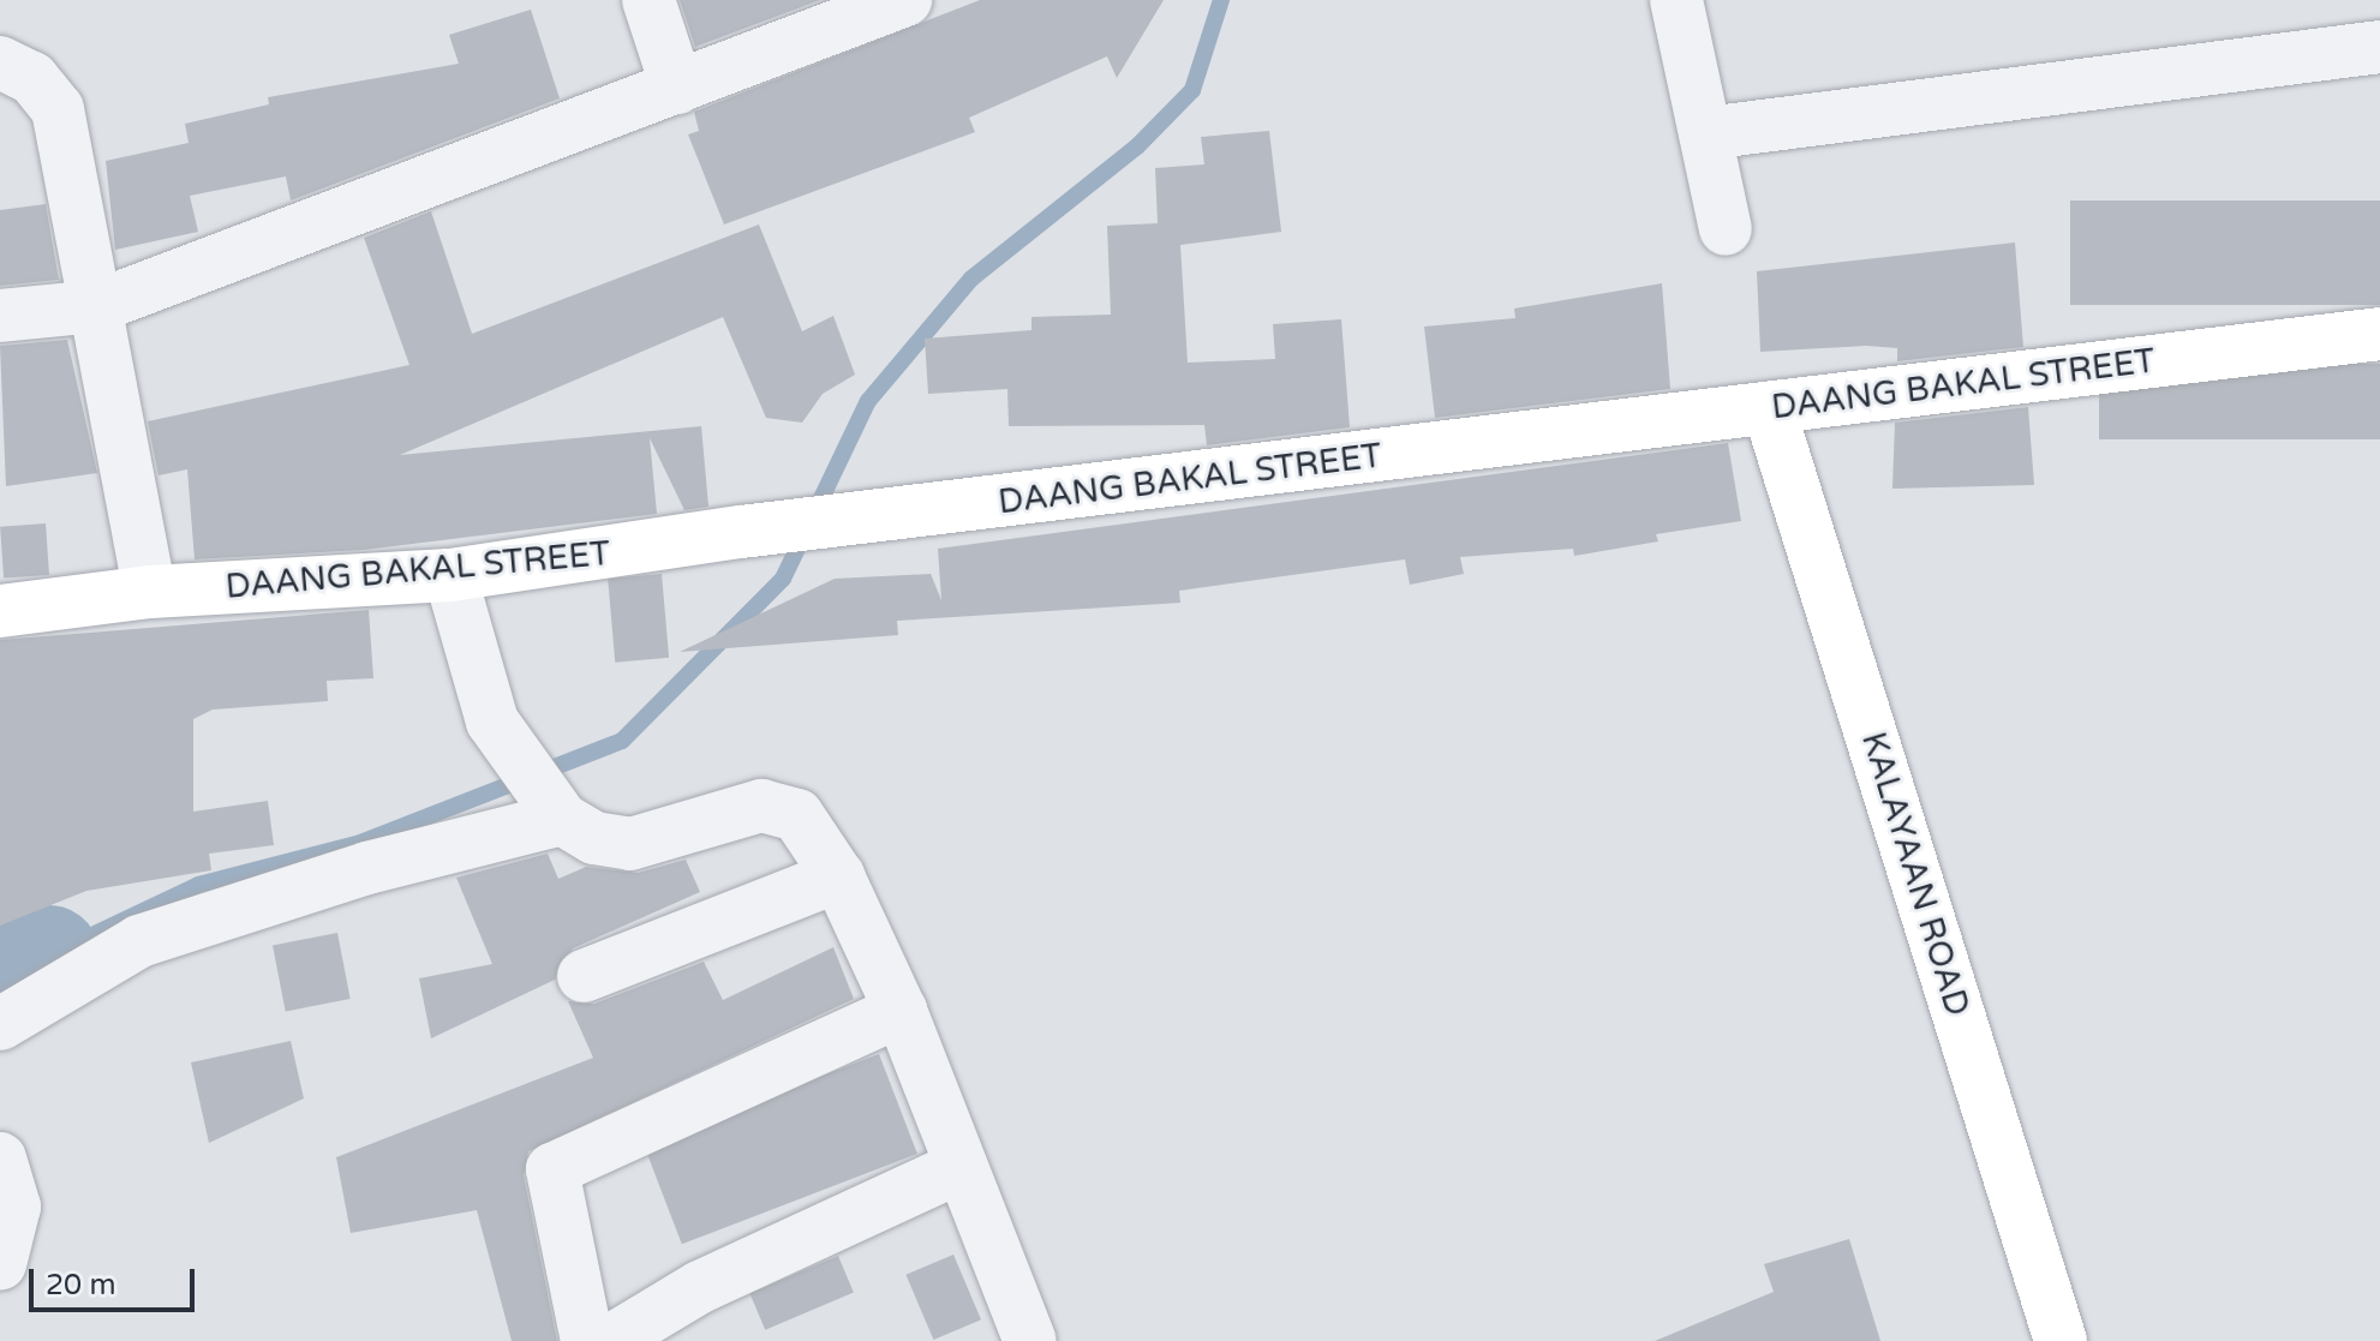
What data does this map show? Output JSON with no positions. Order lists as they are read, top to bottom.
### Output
{
  "streets": {
    "street": ["DAANG BAKAL STREET", "KALAYAAN ROAD"]
  },
  "crossings": [
    ["DAANG BAKAL STREET", "KALAYAAN ROAD"]
  ],
  "scale_bar": "20 m"
}
